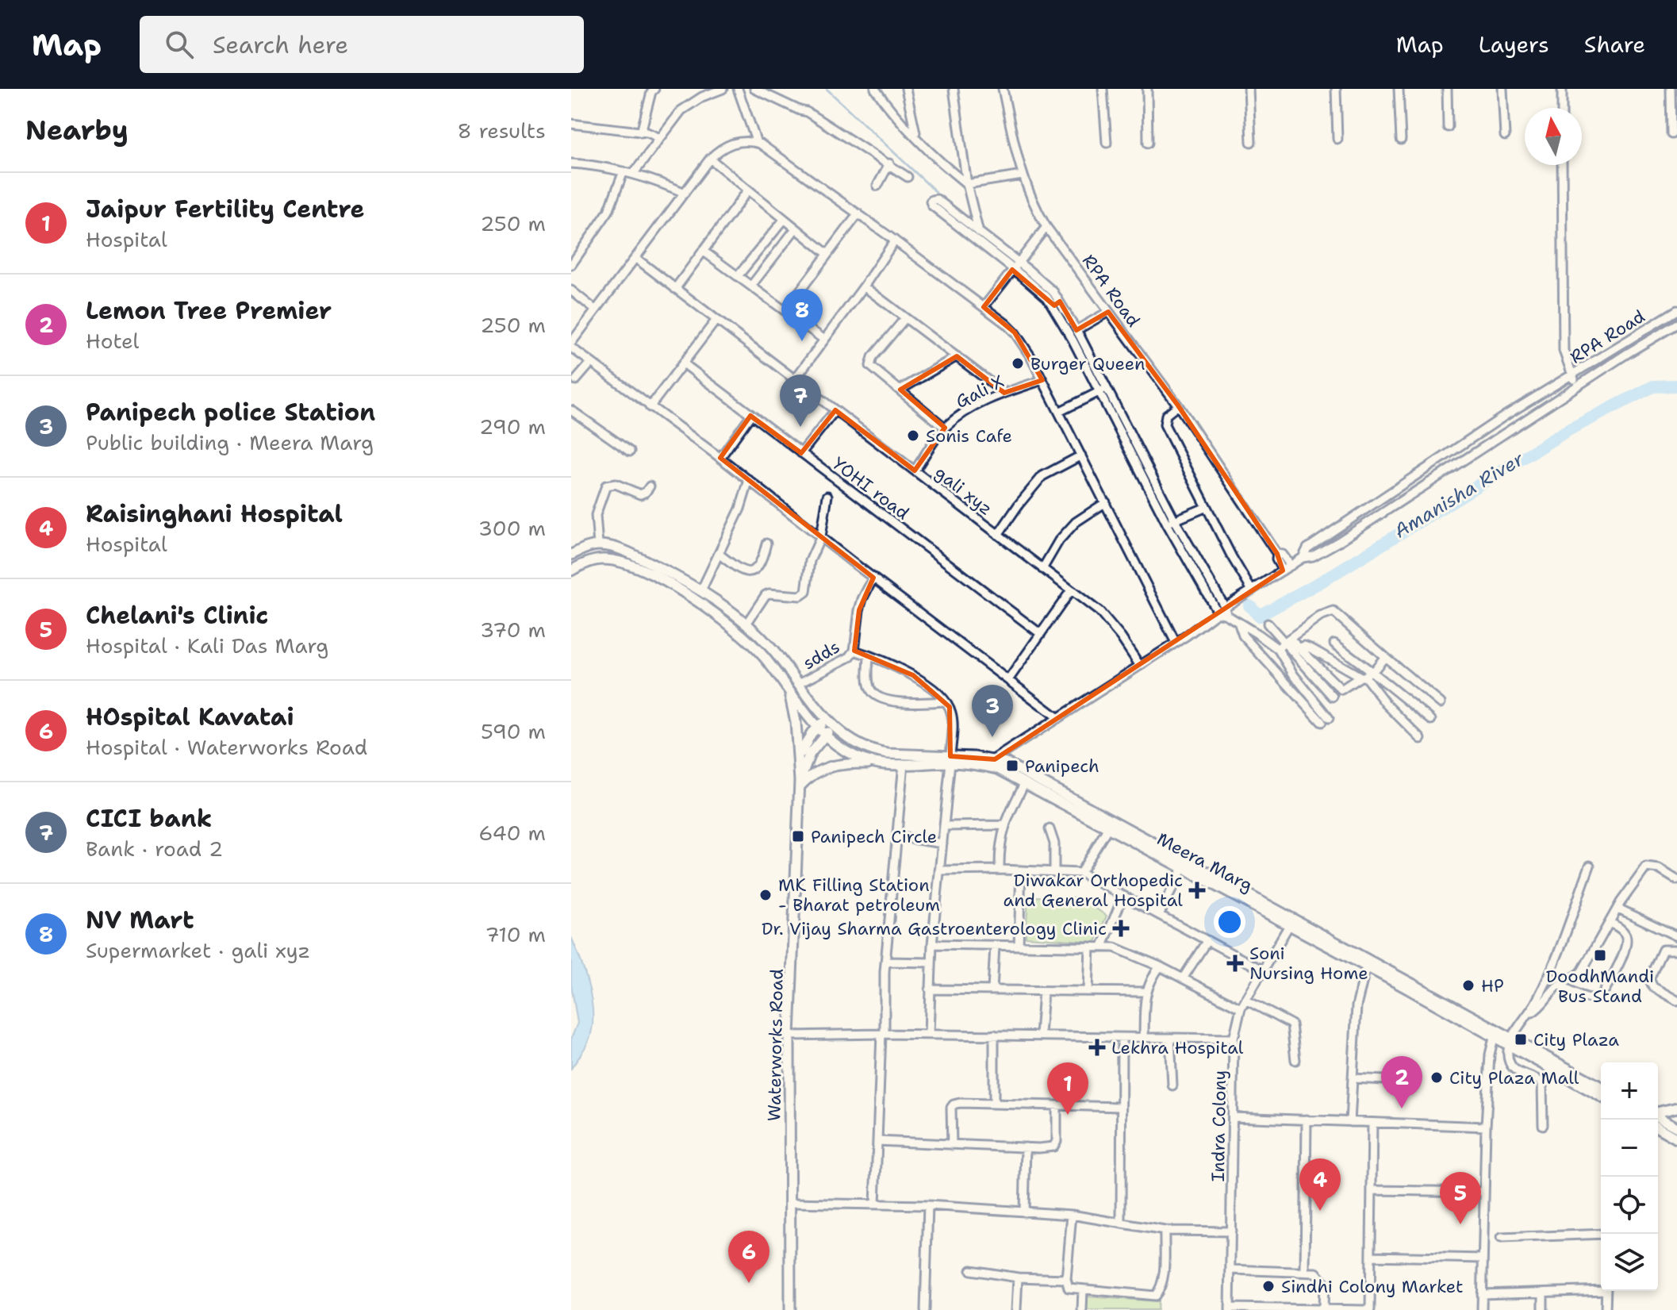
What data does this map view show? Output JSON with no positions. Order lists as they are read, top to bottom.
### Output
{
  "streets": {
    "main road": ["Meera Marg", "Waterworks Road"],
    "street": [
      "RPA Road",
      "Gali X",
      "YOHI road",
      "gali xyz",
      "sdds",
      "Indra Colony"
    ]
  },
  "crossings": [
    ["Gali X", "gali xyz"],
    ["sdds", "Meera Marg"],
    ["Meera Marg", "Waterworks Road"],
    ["Meera Marg", "Indra Colony"]
  ],
  "water": ["Amanisha River"],
  "places": {
    "other": [
      "Burger Queen",
      "Sonis Cafe",
      "MK Filling Station - Bharat petroleum",
      "HP",
      "City Plaza Mall",
      "Sindhi Colony Market"
    ],
    "transit": [
      "Panipech",
      "Panipech Circle",
      "DoodhMandi Bus Stand",
      "City Plaza"
    ],
    "health": [
      "Diwakar Orthopedic and General Hospital",
      "Dr. Vijay Sharma Gastroenterology Clinic",
      "Soni Nursing Home",
      "Lekhra Hospital"
    ]
  },
  "north": "top",
  "page": {
    "header": "Map",
    "search": "Search here",
    "nav": ["Map", "Layers", "Share"],
    "heading": ["Nearby", "8 results"],
    "list": [
      {
        "mark": "1",
        "name": "Jaipur Fertility Centre",
        "note": "Hospital",
        "value": "250 m"
      },
      {
        "mark": "2",
        "name": "Lemon Tree Premier",
        "note": "Hotel",
        "value": "250 m"
      },
      {
        "mark": "3",
        "name": "Panipech police Station",
        "note": "Public building · Meera Marg",
        "value": "290 m"
      },
      {
        "mark": "4",
        "name": "Raisinghani Hospital",
        "note": "Hospital",
        "value": "300 m"
      },
      {
        "mark": "5",
        "name": "Chelani's Clinic",
        "note": "Hospital · Kali Das Marg",
        "value": "370 m"
      },
      {
        "mark": "6",
        "name": "HOspital Kavatai",
        "note": "Hospital · Waterworks Road",
        "value": "590 m"
      },
      {
        "mark": "7",
        "name": "CICI bank",
        "note": "Bank · road 2",
        "value": "640 m"
      },
      {
        "mark": "8",
        "name": "NV Mart",
        "note": "Supermarket · gali xyz",
        "value": "710 m"
      }
    ],
    "pins": [
      "8",
      "7",
      "3",
      "2",
      "1",
      "4",
      "5",
      "6"
    ],
    "map_buttons": ["+", "−"]
  }
}
